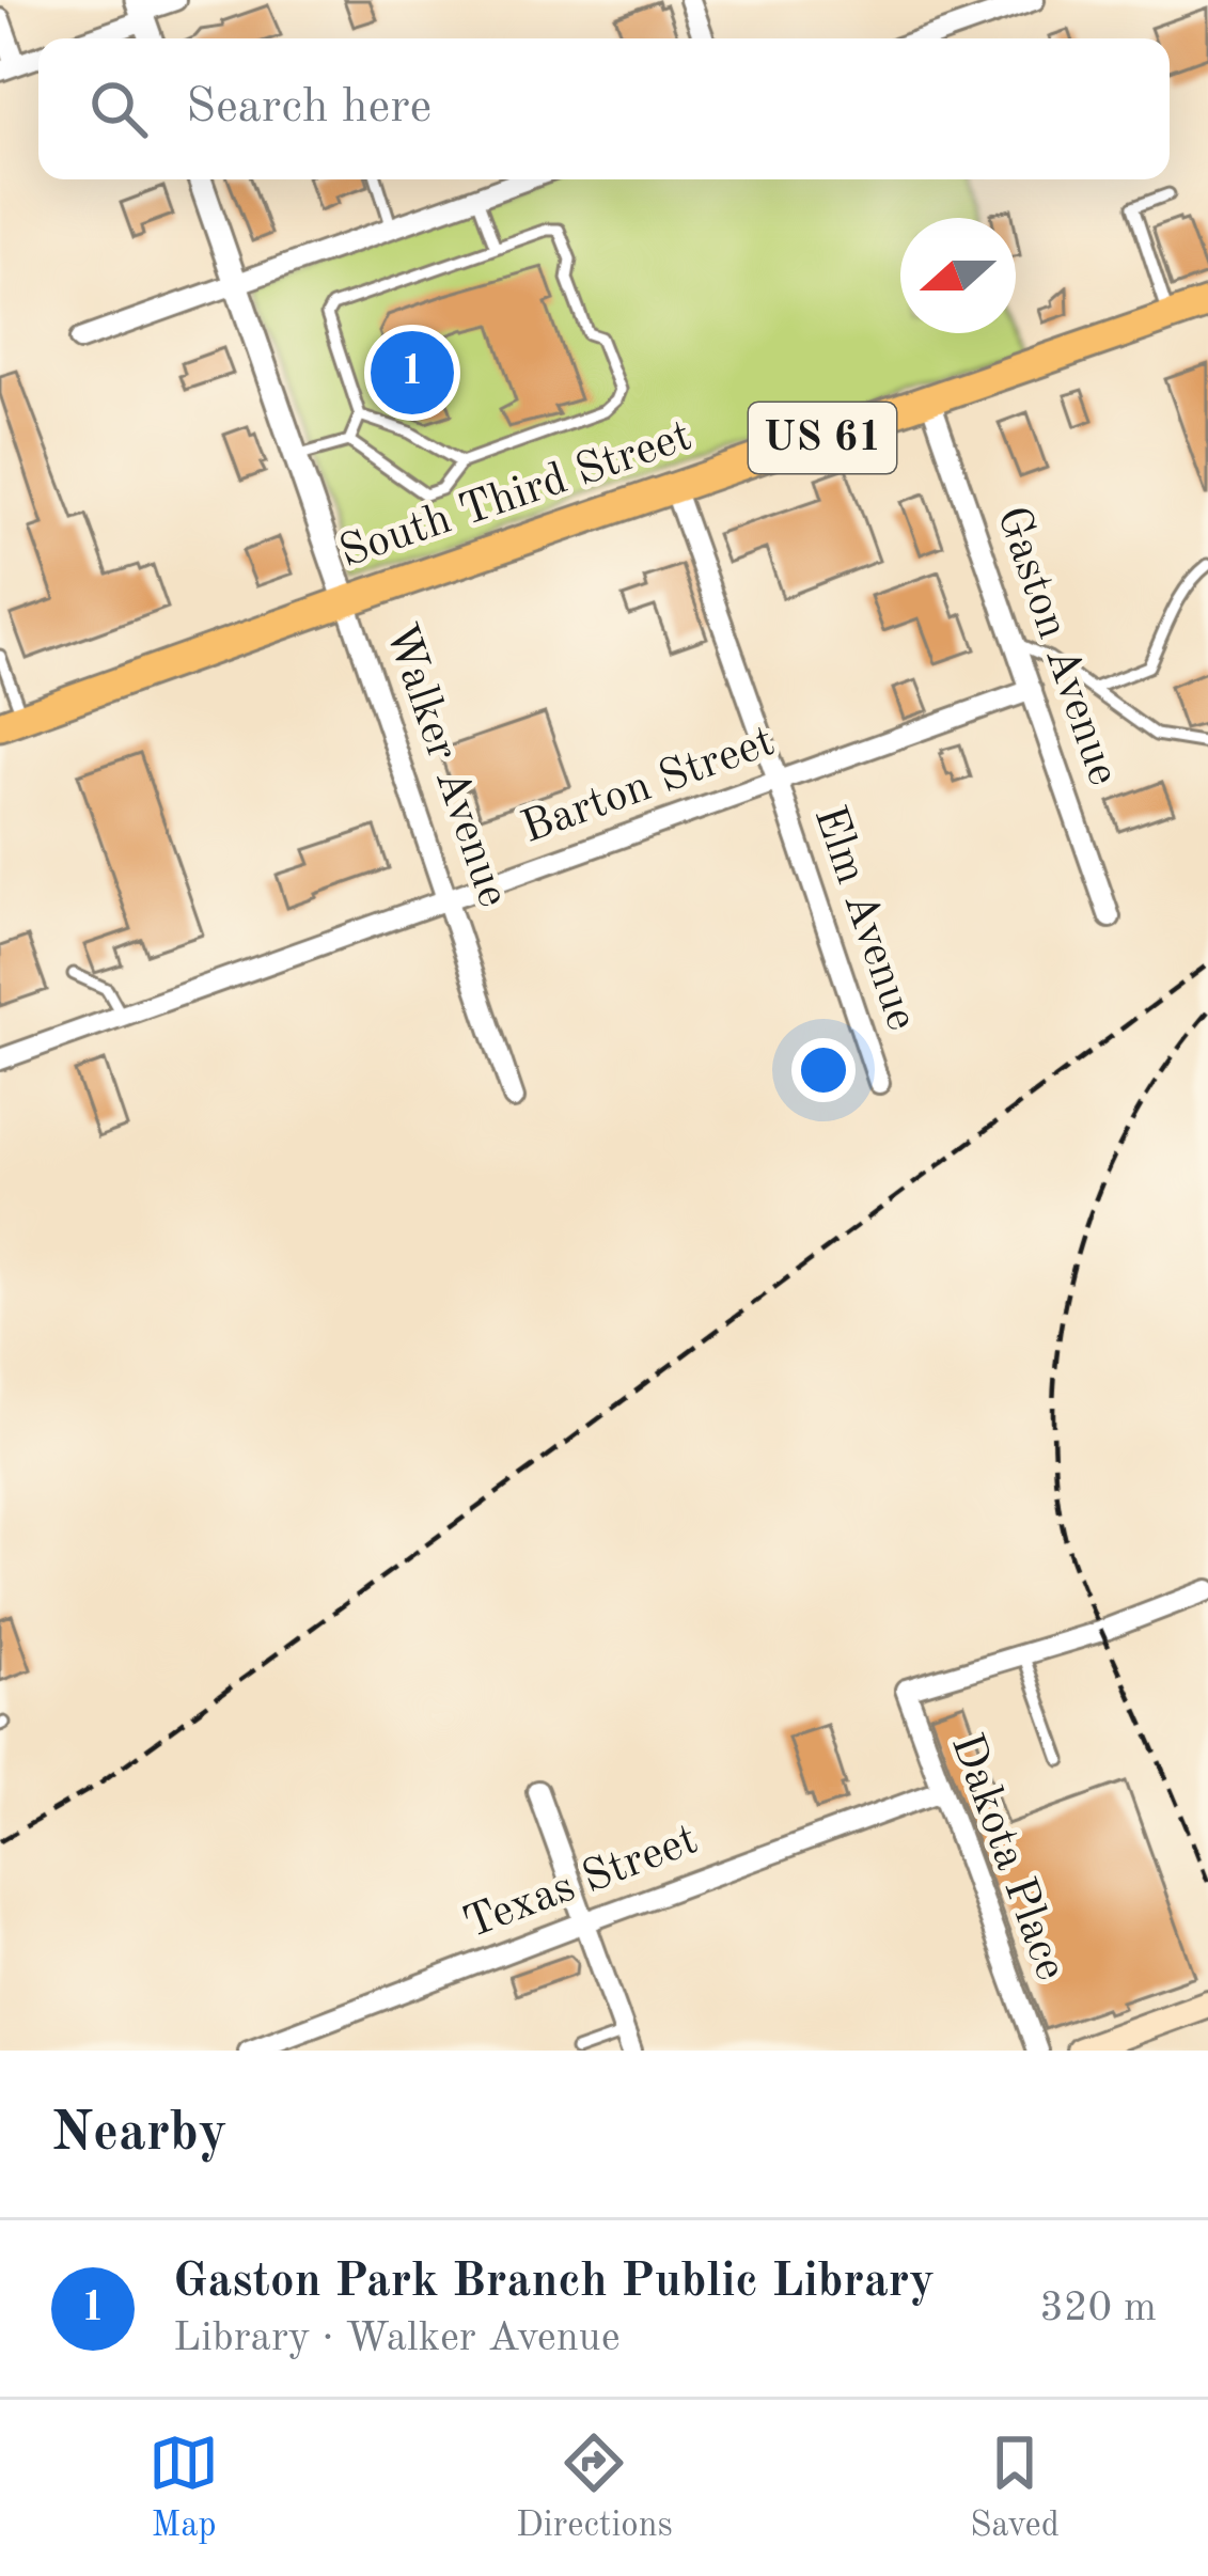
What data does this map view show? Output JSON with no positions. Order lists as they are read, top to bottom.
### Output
{
  "streets": {
    "main road": ["US 61", "South Third Street"],
    "street": [
      "Gaston Avenue",
      "Walker Avenue",
      "Barton Street",
      "Elm Avenue",
      "Dakota Place",
      "Texas Street"
    ]
  },
  "crossings": [
    ["South Third Street", "Gaston Avenue"],
    ["South Third Street", "Walker Avenue"],
    ["South Third Street", "Elm Avenue"],
    ["Gaston Avenue", "Barton Street"],
    ["Walker Avenue", "Barton Street"],
    ["Barton Street", "Elm Avenue"],
    ["Dakota Place", "Texas Street"]
  ],
  "north": "left",
  "page": {
    "search": "Search here",
    "pins": "1",
    "heading": "Nearby",
    "list": [
      {
        "mark": "1",
        "name": "Gaston Park Branch Public Library",
        "note": "Library · Walker Avenue",
        "value": "320 m"
      }
    ],
    "nav": ["Map", "Directions", "Saved"]
  }
}
